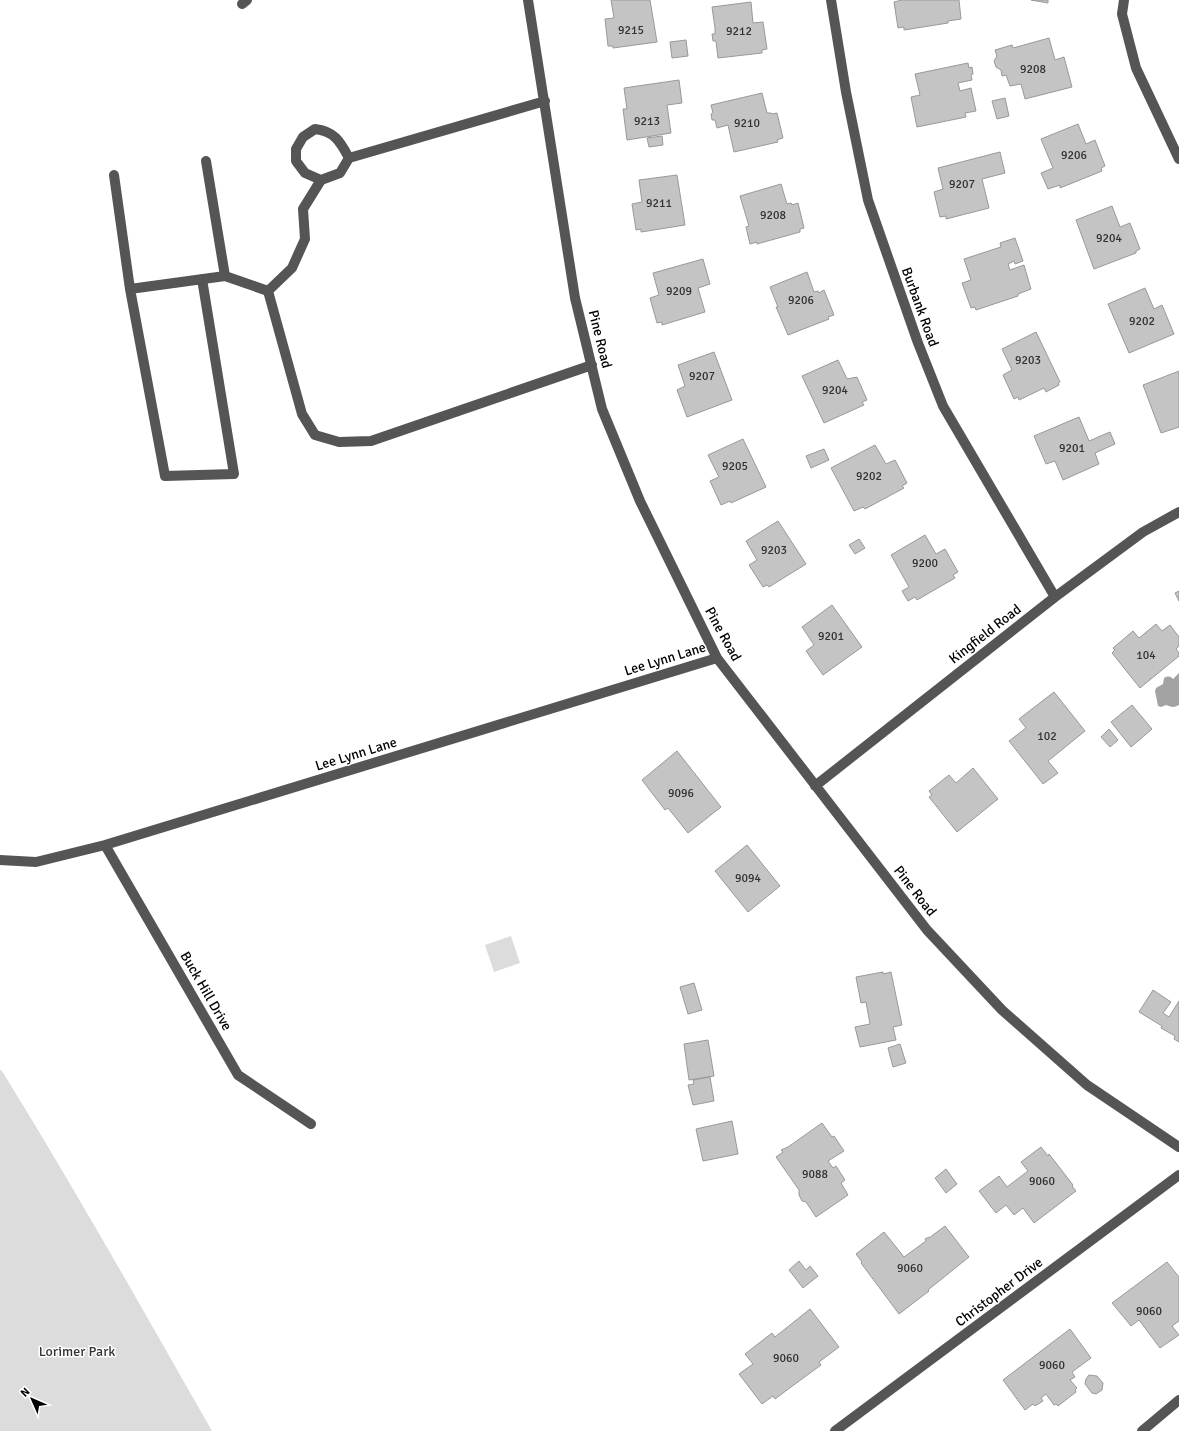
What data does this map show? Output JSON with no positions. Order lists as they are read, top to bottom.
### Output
{
  "streets": {
    "street": [
      "Burbank Road",
      "Pine Road",
      "Kingfield Road",
      "Lee Lynn Lane",
      "Buck Hill Drive",
      "Christopher Drive"
    ]
  },
  "crossings": [
    ["Burbank Road", "Kingfield Road"],
    ["Pine Road", "Kingfield Road"],
    ["Pine Road", "Lee Lynn Lane"],
    ["Lee Lynn Lane", "Buck Hill Drive"]
  ],
  "parks": ["Lorimer Park"],
  "house_numbers": [
    "9215",
    "9212",
    "9208",
    "9213",
    "9210",
    "9206",
    "9207",
    "9211",
    "9208",
    "9204",
    "9209",
    "9206",
    "9202",
    "9203",
    "9207",
    "9204",
    "9201",
    "9205",
    "9202",
    "9203",
    "9200",
    "9201",
    "104",
    "102",
    "9096",
    "9094",
    "9088",
    "9060",
    "9060",
    "9060",
    "9060",
    "9060"
  ],
  "north": "top left"
}
